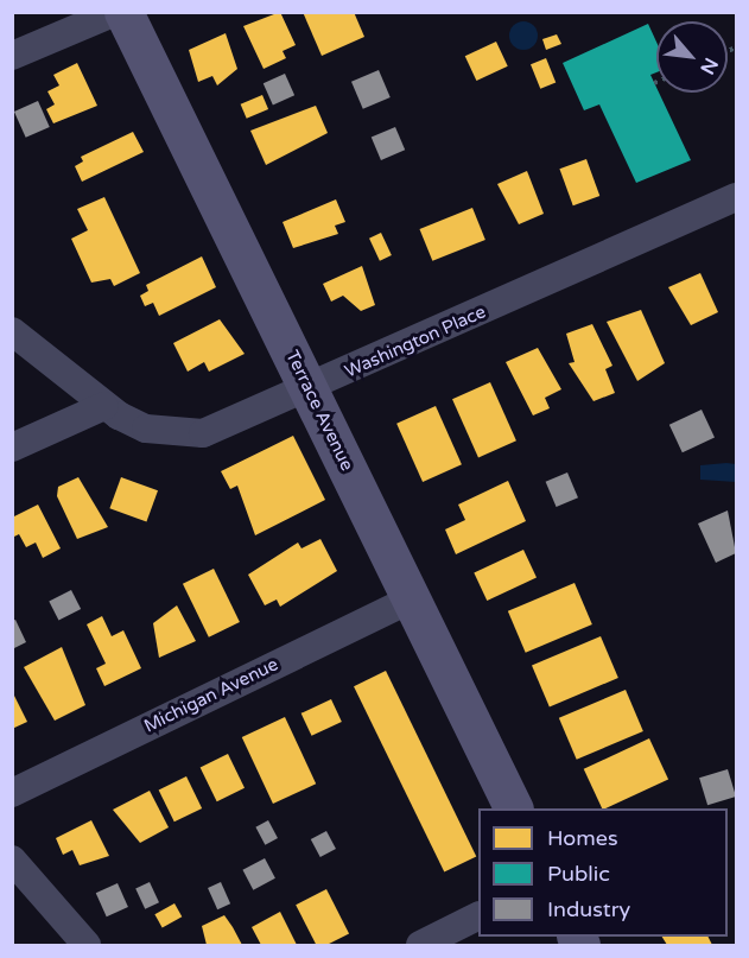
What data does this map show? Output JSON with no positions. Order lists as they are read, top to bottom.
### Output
{
  "streets": {
    "main road": ["Terrace Avenue"],
    "street": ["Washington Place", "Michigan Avenue"]
  },
  "crossings": [
    ["Washington Place", "Terrace Avenue"],
    ["Terrace Avenue", "Michigan Avenue"]
  ],
  "legend": ["Homes", "Public", "Industry"],
  "north": "bottom right"
}
